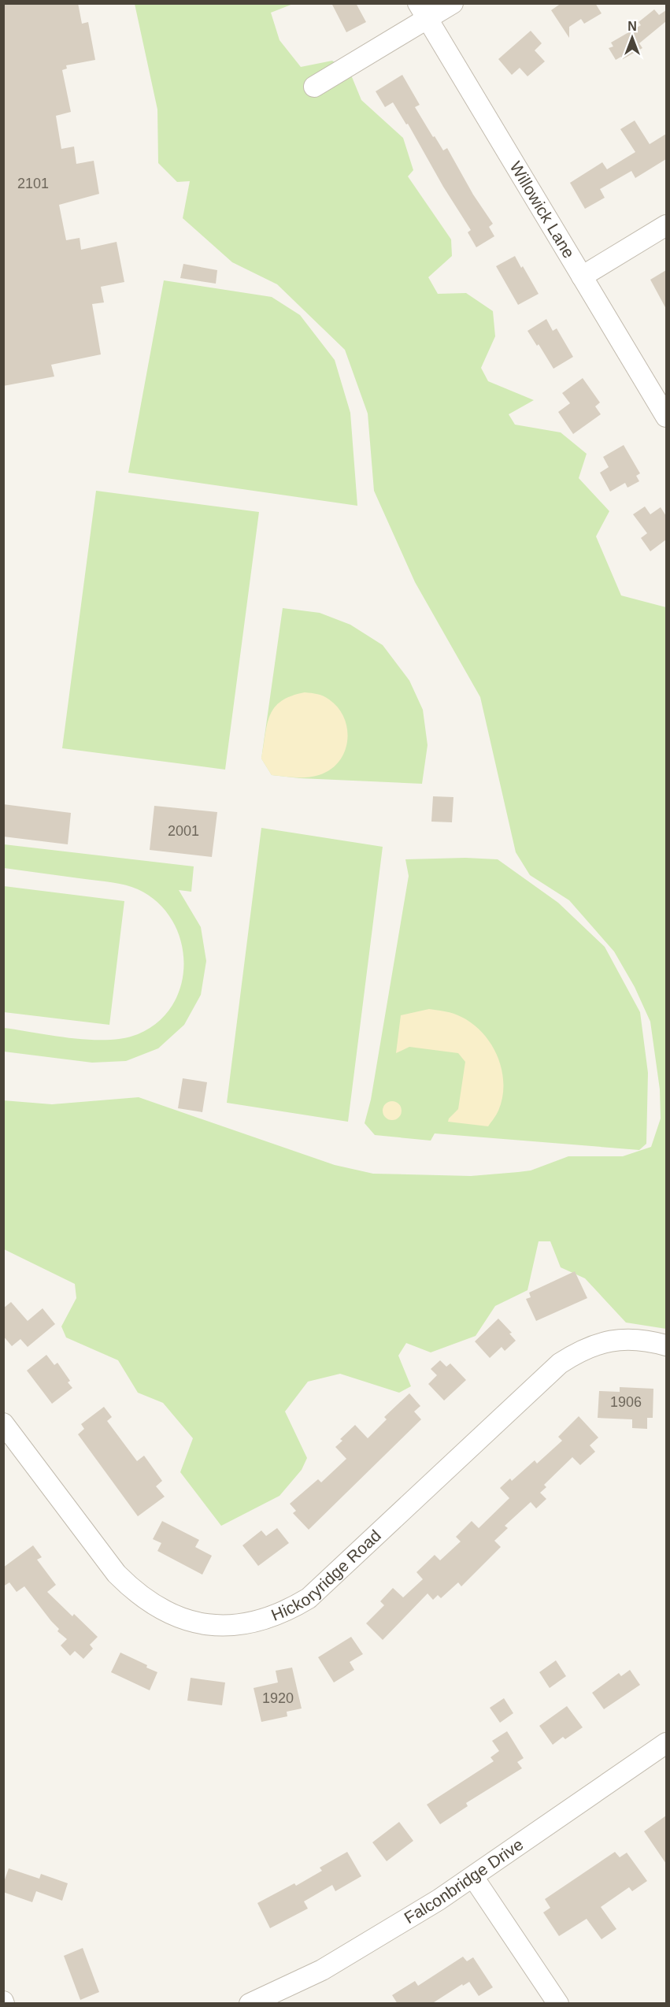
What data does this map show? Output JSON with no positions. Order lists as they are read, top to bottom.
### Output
{
  "streets": {
    "street": ["Willowick Lane", "Hickoryridge Road", "Falconbridge Drive"]
  },
  "house_numbers": [
    "2101",
    "2001",
    "1906",
    "1920"
  ],
  "north": "top"
}
